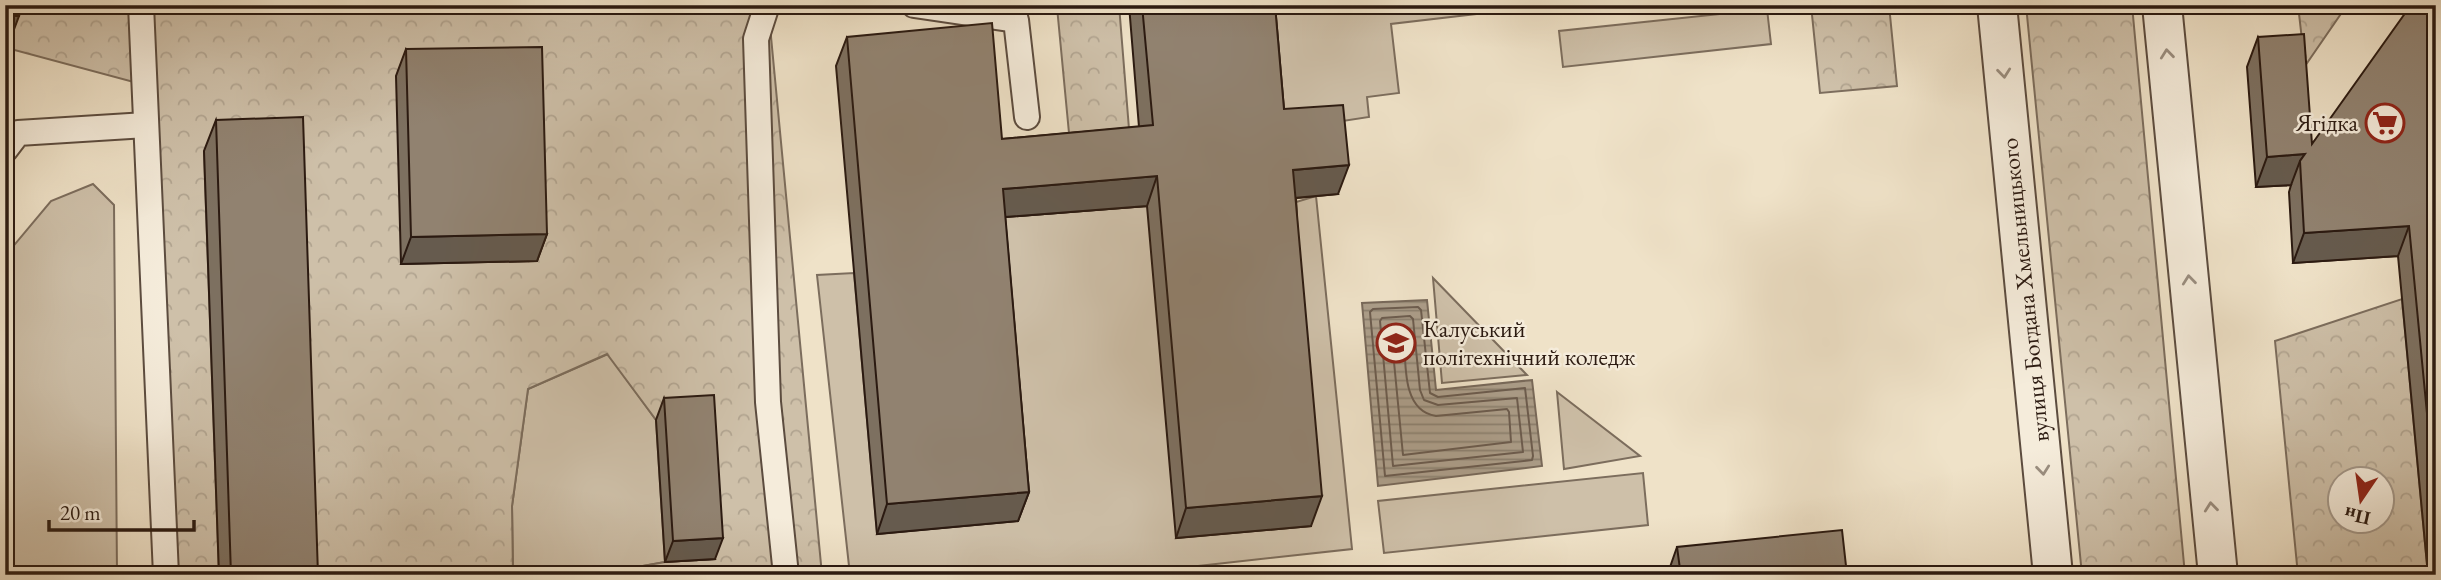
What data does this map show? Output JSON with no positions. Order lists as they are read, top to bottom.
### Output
{
  "streets": {
    "street": ["вулиця Богдана Хмельницького"]
  },
  "places": {
    "supermarket": ["Ягідка"],
    "school or university": ["Калуський політехнічний коледж"]
  },
  "scale_bar": "20 m",
  "north": "bottom"
}
